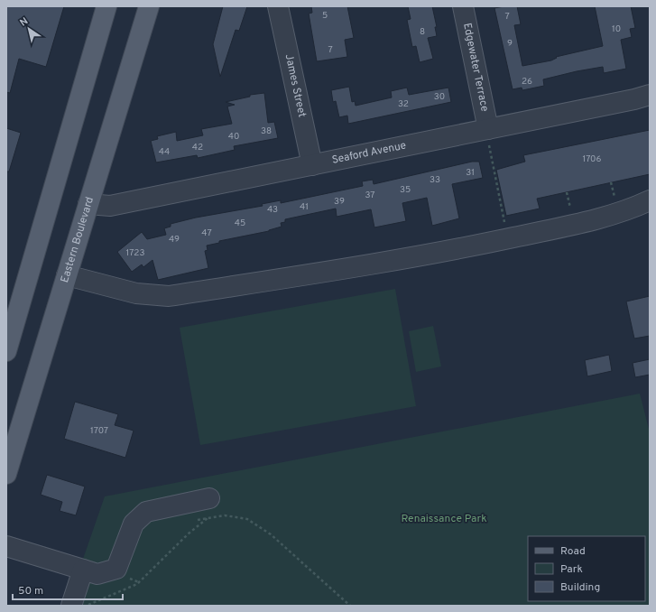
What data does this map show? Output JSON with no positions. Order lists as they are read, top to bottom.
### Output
{
  "streets": {
    "main road": ["Eastern Boulevard"],
    "street": ["Edgewater Terrace", "James Street", "Seaford Avenue"]
  },
  "crossings": [
    ["Edgewater Terrace", "Seaford Avenue"],
    ["James Street", "Seaford Avenue"],
    ["Seaford Avenue", "Eastern Boulevard"]
  ],
  "parks": ["Renaissance Park"],
  "house_numbers": [
    "5",
    "7",
    "10",
    "8",
    "9",
    "7",
    "26",
    "30",
    "32",
    "38",
    "40",
    "42",
    "44",
    "1706",
    "31",
    "33",
    "35",
    "37",
    "39",
    "41",
    "43",
    "45",
    "47",
    "49",
    "1723",
    "1707"
  ],
  "legend": ["Road", "Park", "Building"],
  "scale_bar": "50 m",
  "north": "top left"
}
